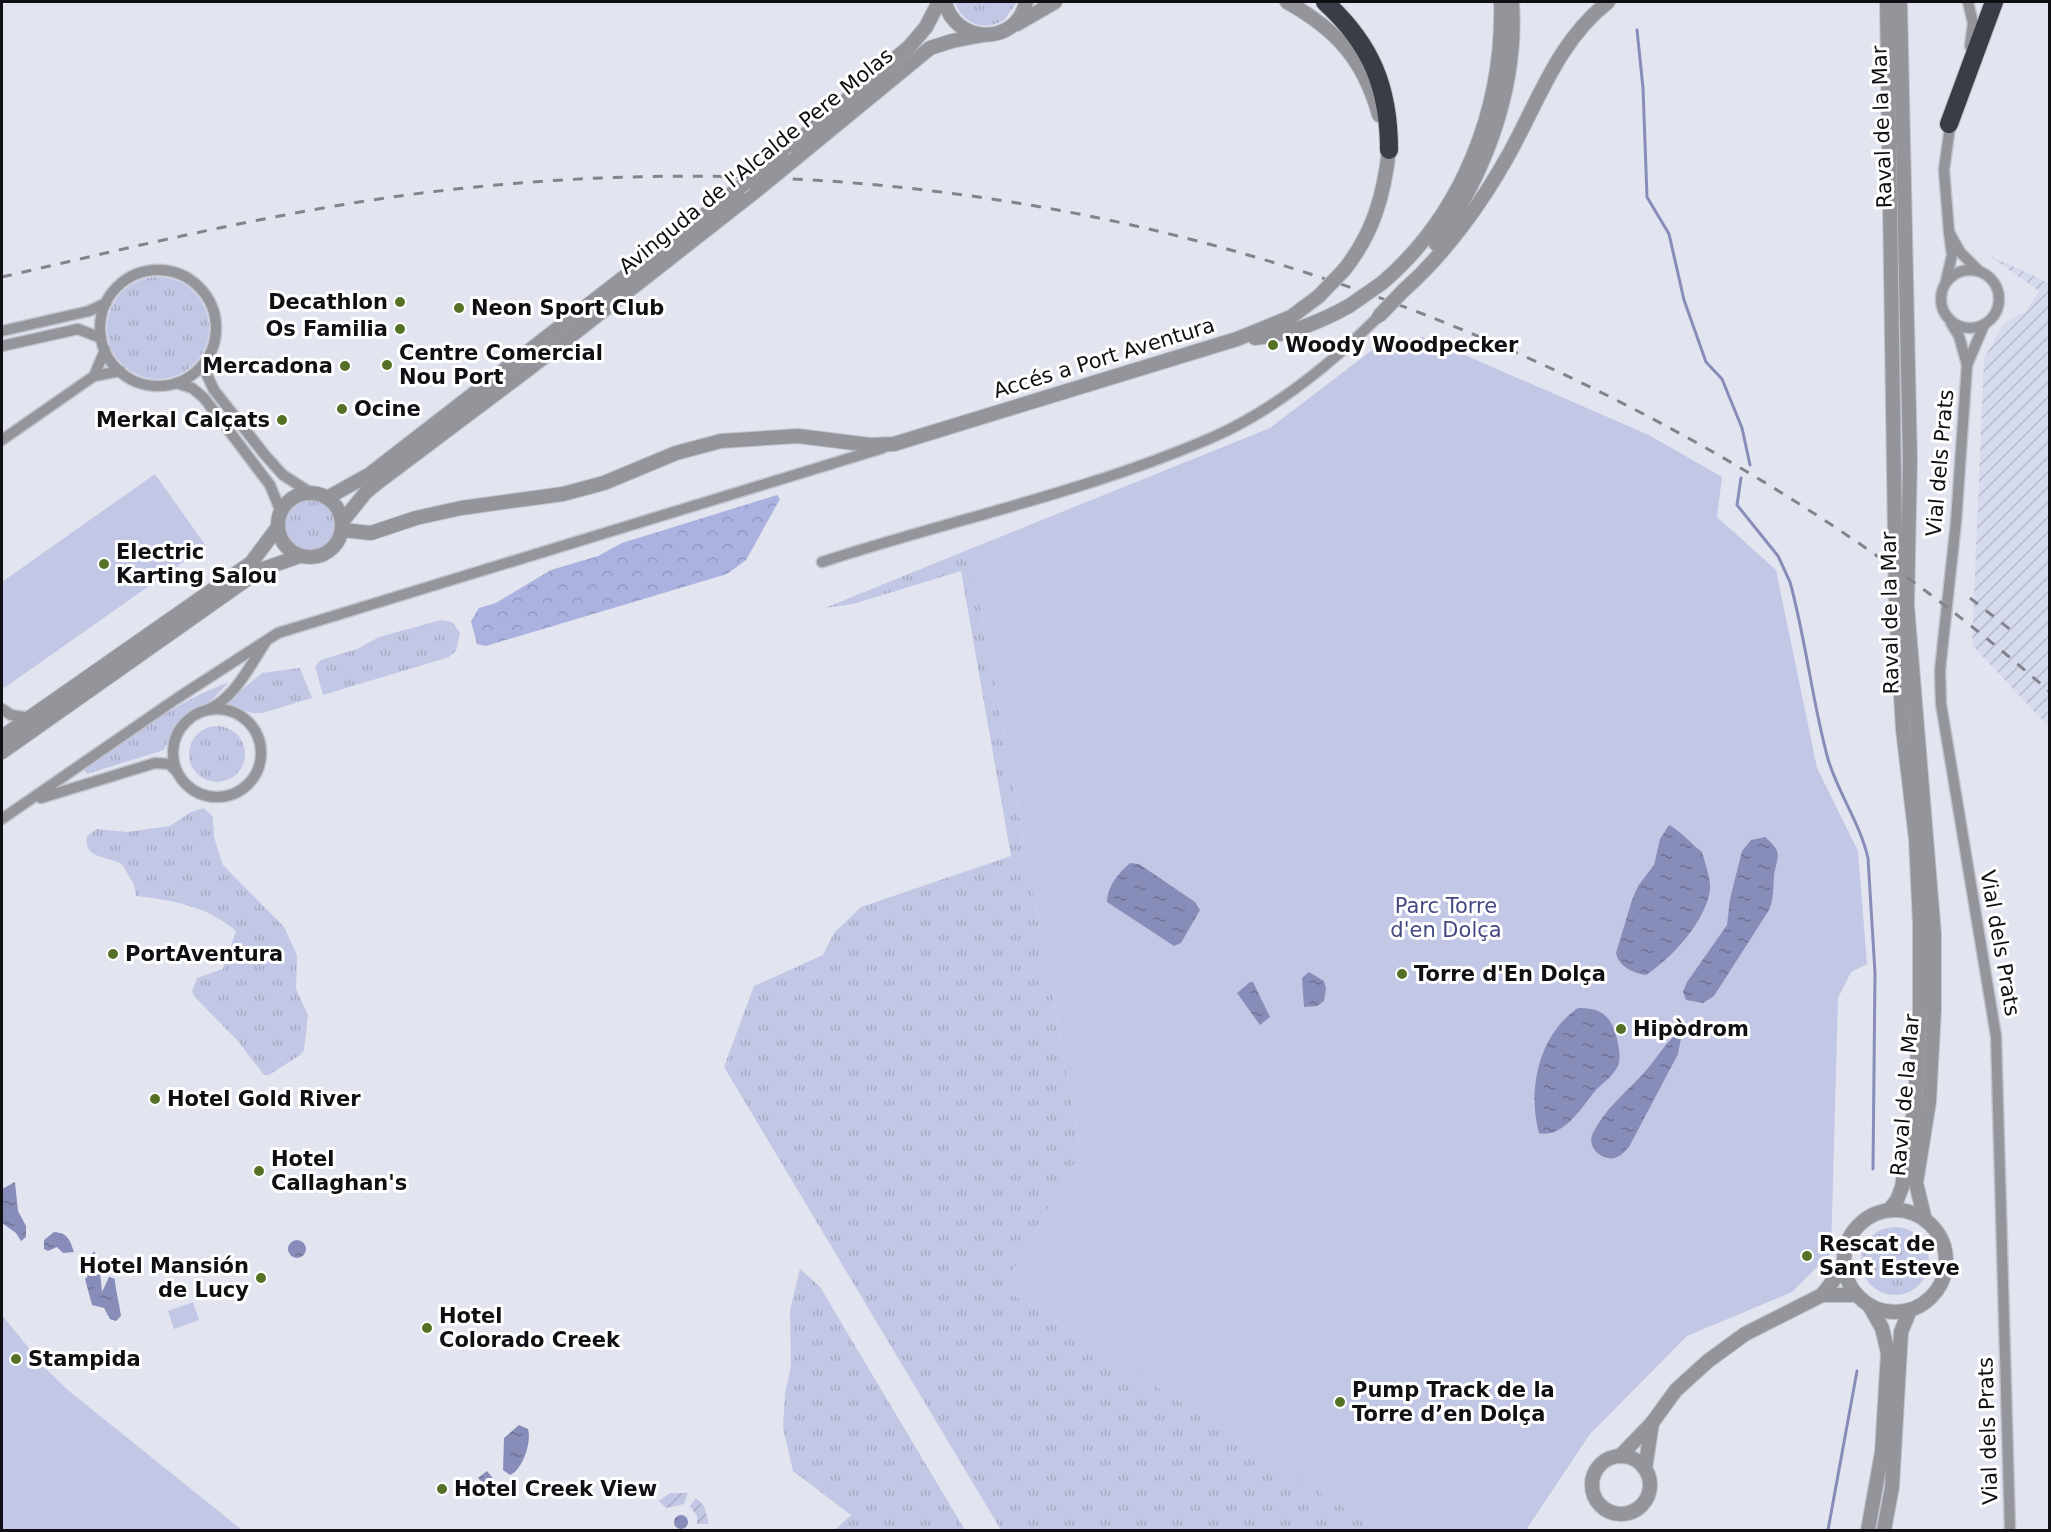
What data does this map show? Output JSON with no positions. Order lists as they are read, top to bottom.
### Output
{
  "streets": {
    "street": [
      "Raval de la Mar",
      "Avinguda de l'Alcalde Pere Molas",
      "Accés a Port Aventura",
      "Vial dels Prats"
    ]
  },
  "crossings": [
    ["Avinguda de l'Alcalde Pere Molas", "Accés a Port Aventura"]
  ],
  "parks": ["Parc Torre d'en Dolça"],
  "places": [
    "Decathlon",
    "Neon Sport Club",
    "Os Familia",
    "Woody Woodpecker",
    "Centre Comercial Nou Port",
    "Mercadona",
    "Ocine",
    "Merkal Calçats",
    "Electric Karting Salou",
    "PortAventura",
    "Torre d'En Dolça",
    "Hipòdrom",
    "Hotel Gold River",
    "Hotel Callaghan's",
    "Rescat de Sant Esteve",
    "Hotel Mansión de Lucy",
    "Hotel Colorado Creek",
    "Stampida",
    "Pump Track de la Torre d’en Dolça",
    "Hotel Creek View"
  ]
}
